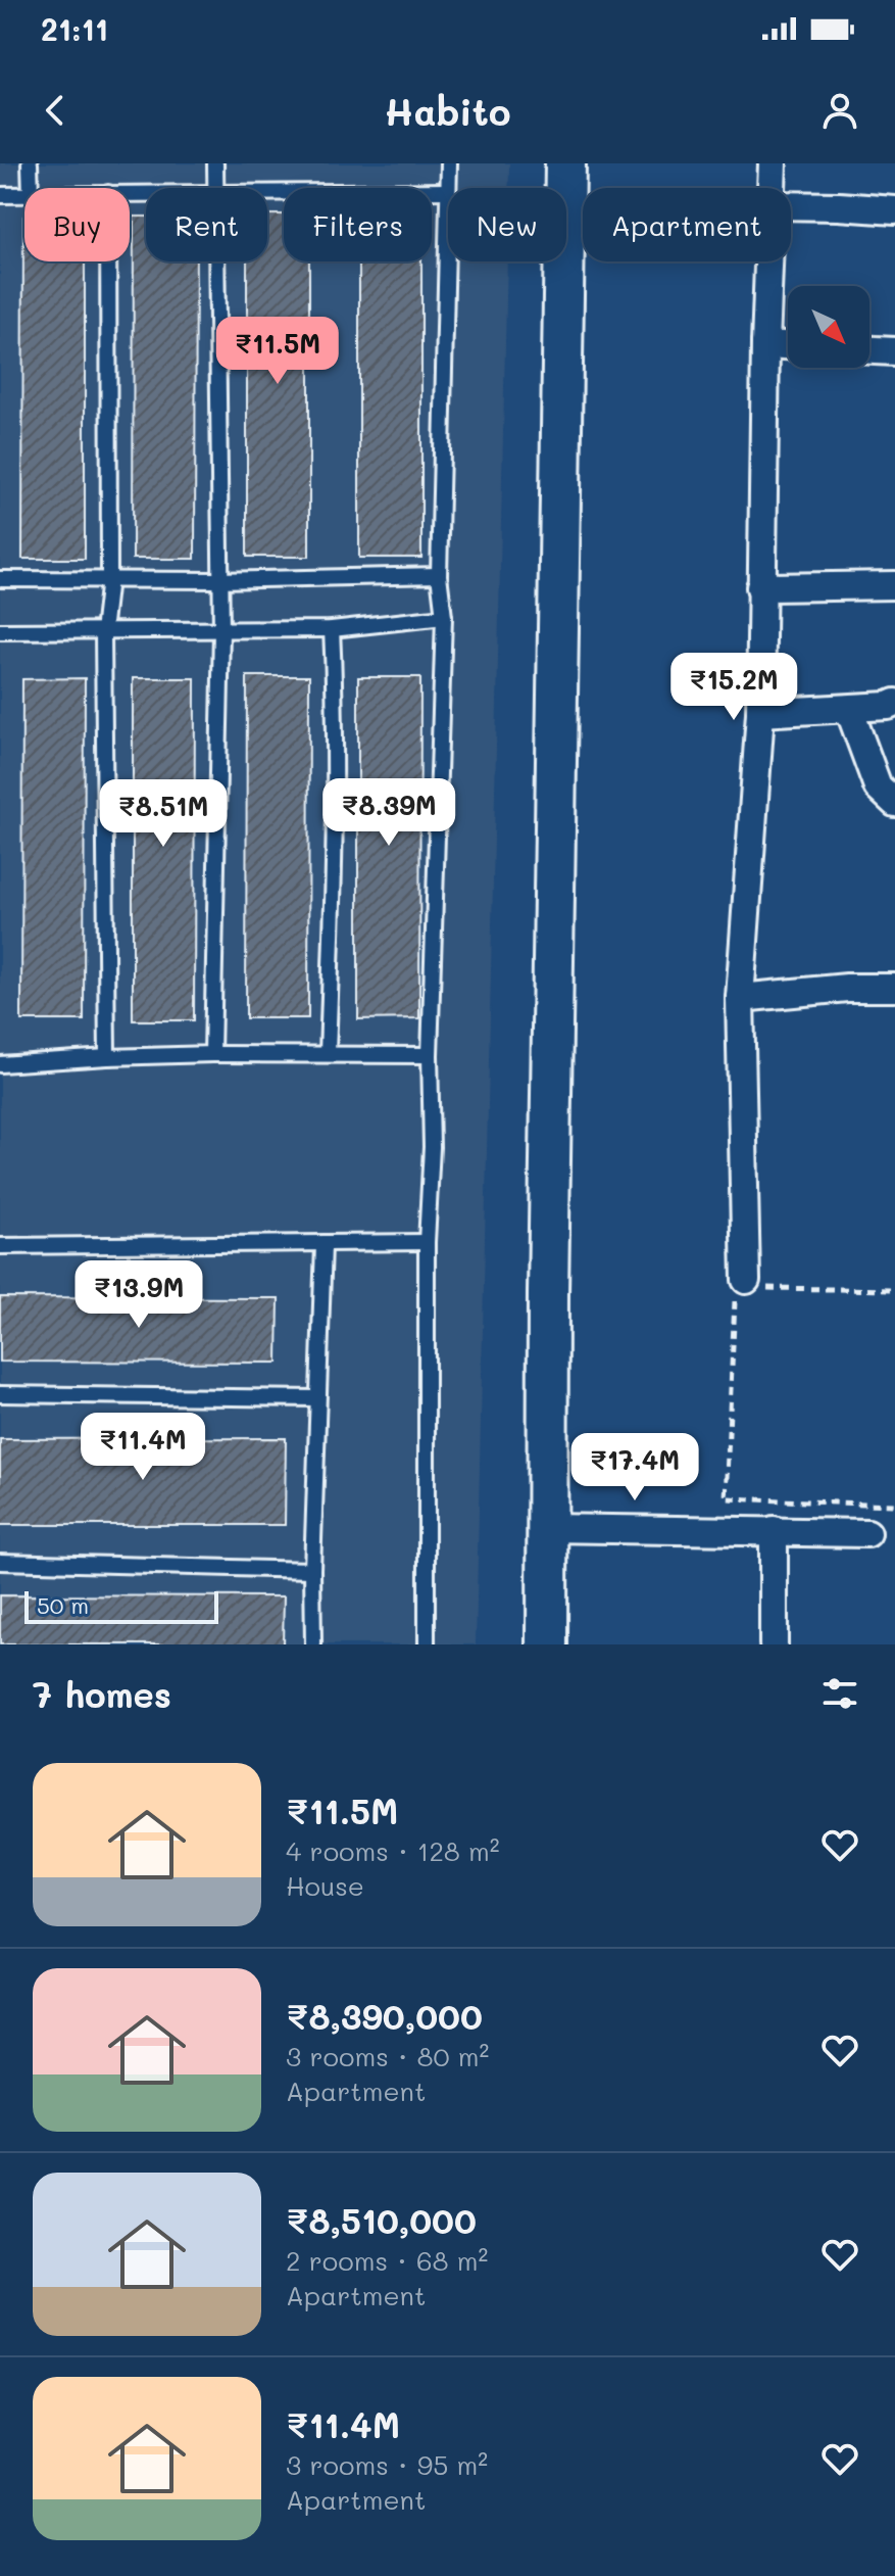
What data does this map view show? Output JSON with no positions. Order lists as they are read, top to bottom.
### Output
{
  "scale_bar": "50 m",
  "north": "bottom right",
  "page": {
    "status": "21:11",
    "header": "Habito",
    "chip": [
      "Buy",
      "Rent",
      "Filters",
      "New",
      "Apartment"
    ],
    "price": [
      "₹11.5M",
      "₹15.2M",
      "₹8.39M",
      "₹8.51M",
      "₹13.9M",
      "₹11.4M",
      "₹17.4M"
    ],
    "scale": "50 m",
    "heading": "7 homes",
    "list": [
      {
        "name": "₹11.5M",
        "note": "4 rooms · 128 m² · House"
      },
      {
        "name": "₹8,390,000",
        "note": "3 rooms · 80 m² · Apartment"
      },
      {
        "name": "₹8,510,000",
        "note": "2 rooms · 68 m² · Apartment"
      },
      {
        "name": "₹11.4M",
        "note": "3 rooms · 95 m² · Apartment"
      }
    ]
  }
}
